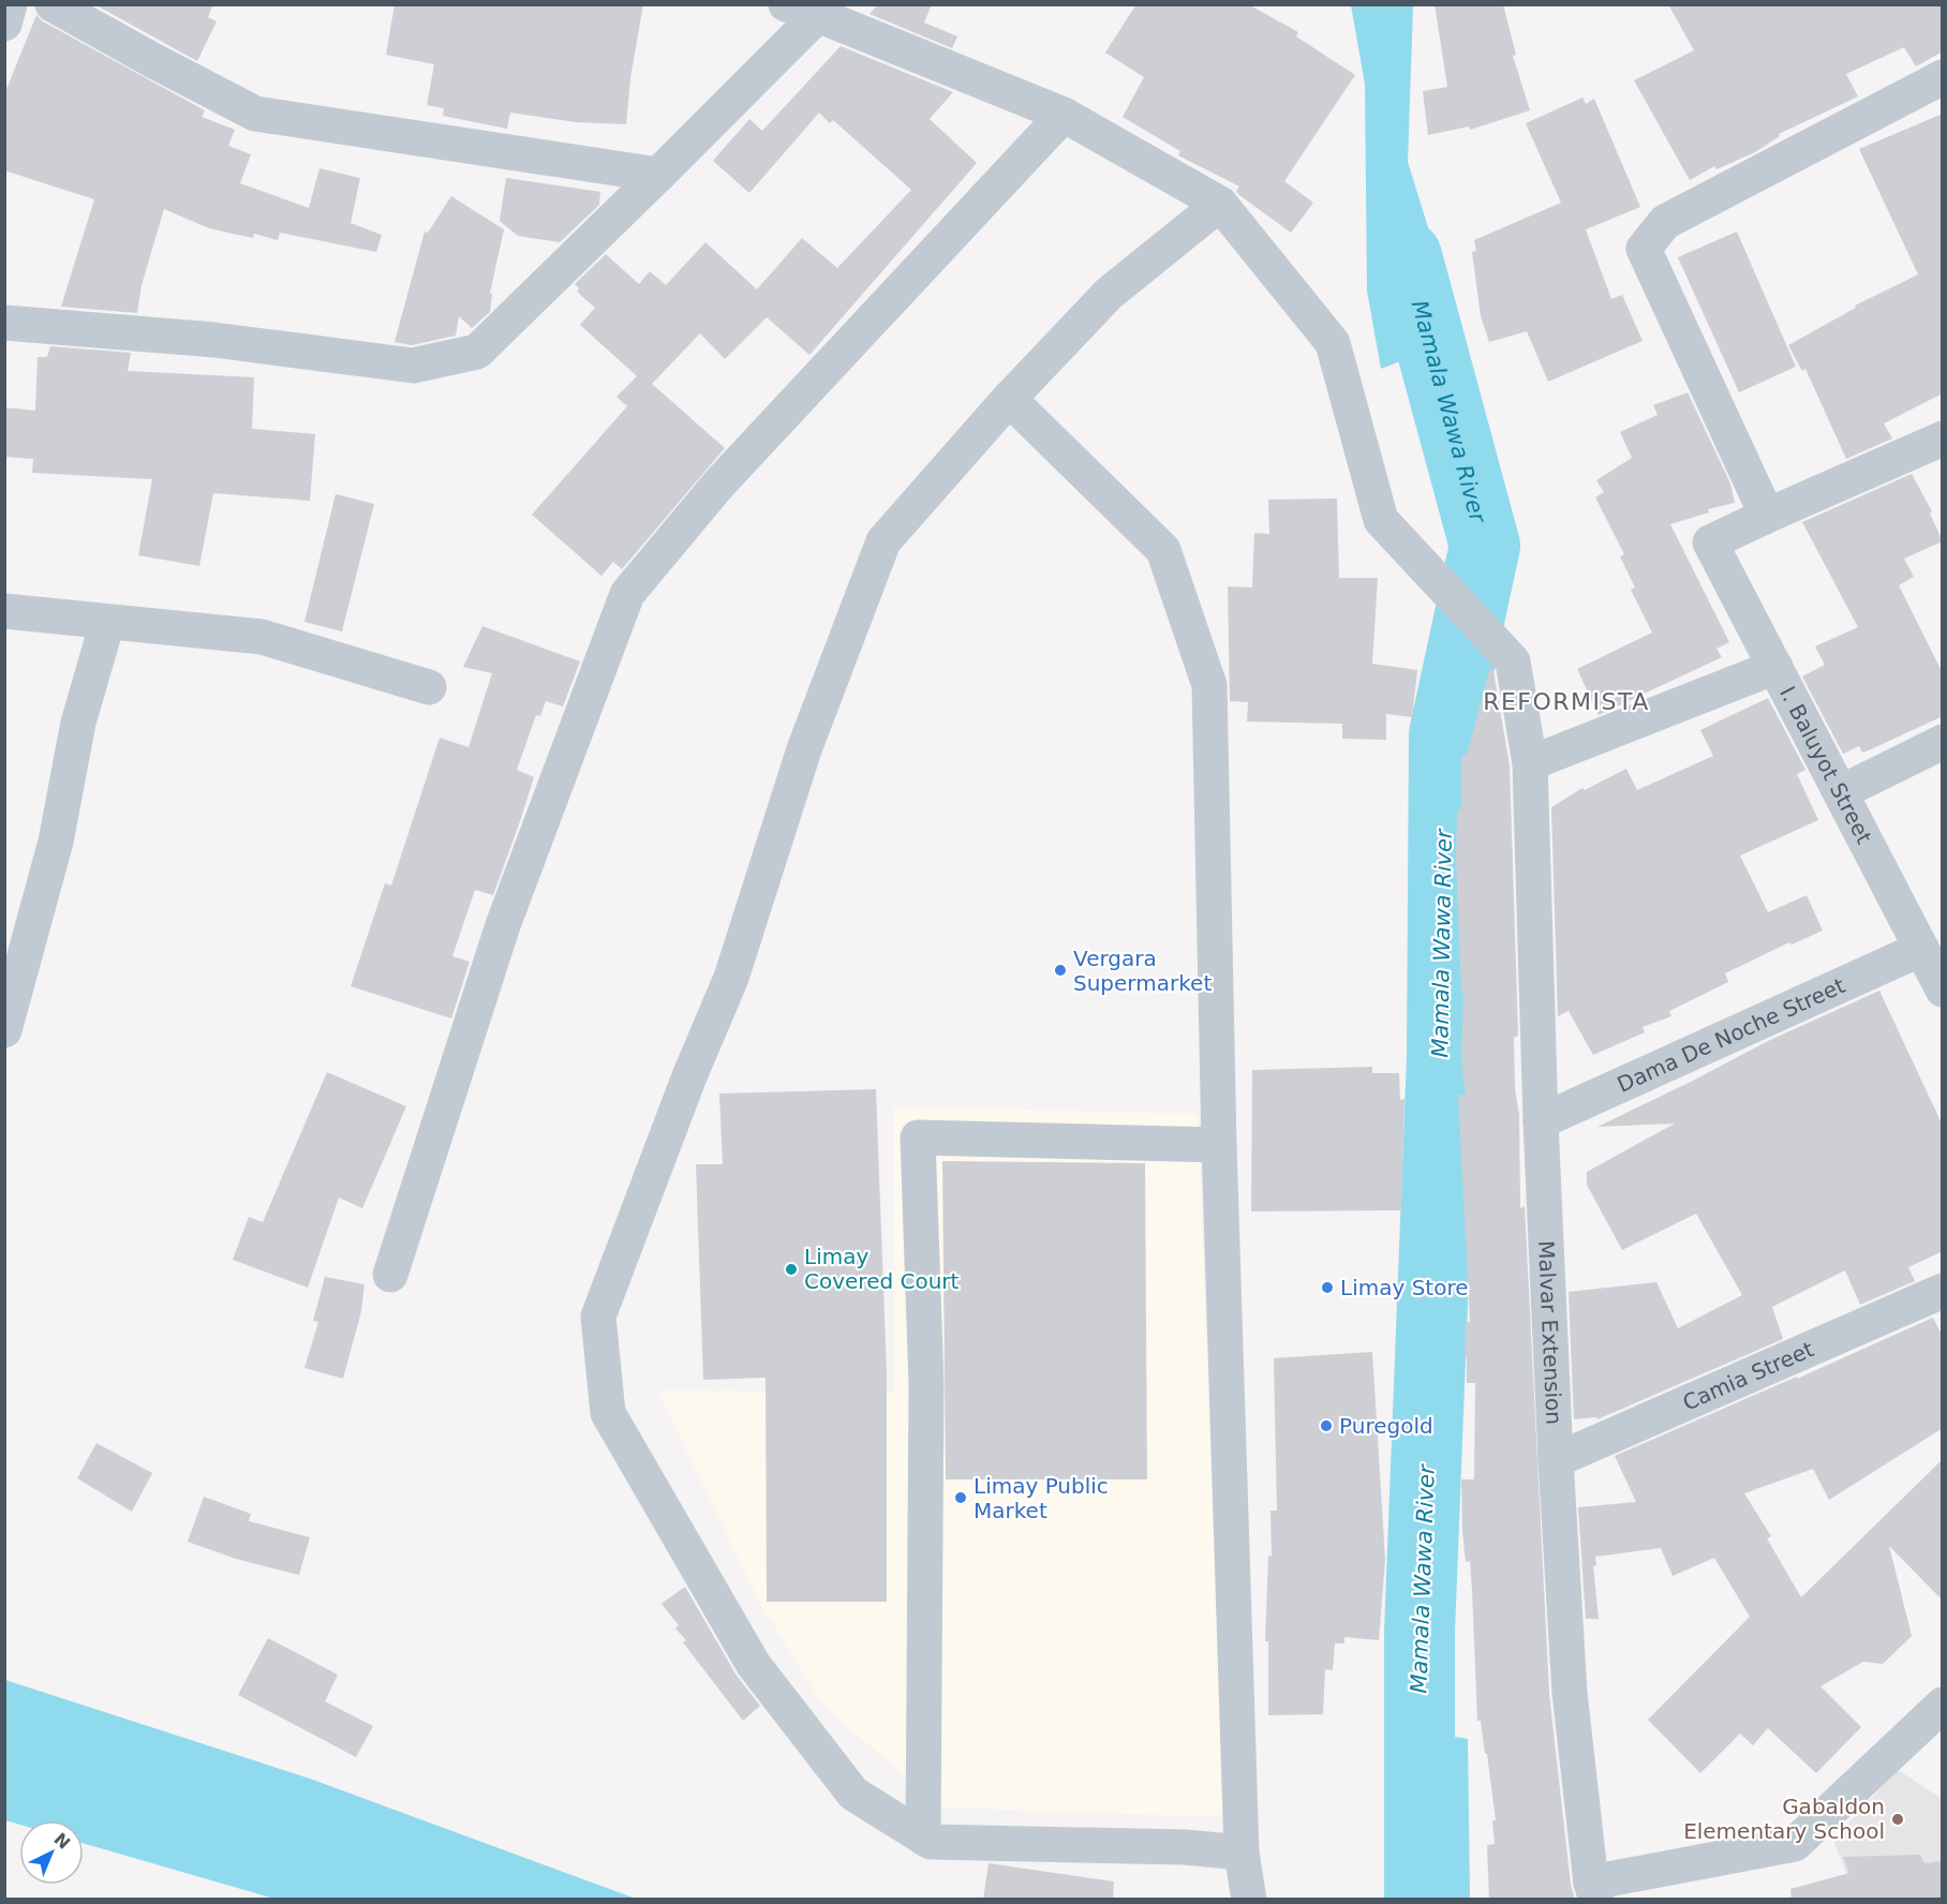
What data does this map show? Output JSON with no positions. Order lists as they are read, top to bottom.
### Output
{
  "streets": {
    "street": [
      "I. Baluyot Street",
      "Dama De Noche Street",
      "Malvar Extension",
      "Camia Street"
    ]
  },
  "crossings": [
    ["I. Baluyot Street", "Dama De Noche Street"],
    ["Dama De Noche Street", "Malvar Extension"],
    ["Malvar Extension", "Camia Street"]
  ],
  "districts": ["REFORMISTA"],
  "water": ["Mamala Wawa River"],
  "places": [
    "Vergara Supermarket",
    "Limay Covered Court",
    "Limay Store",
    "Puregold",
    "Limay Public Market",
    "Gabaldon Elementary School"
  ],
  "north": "top right"
}
